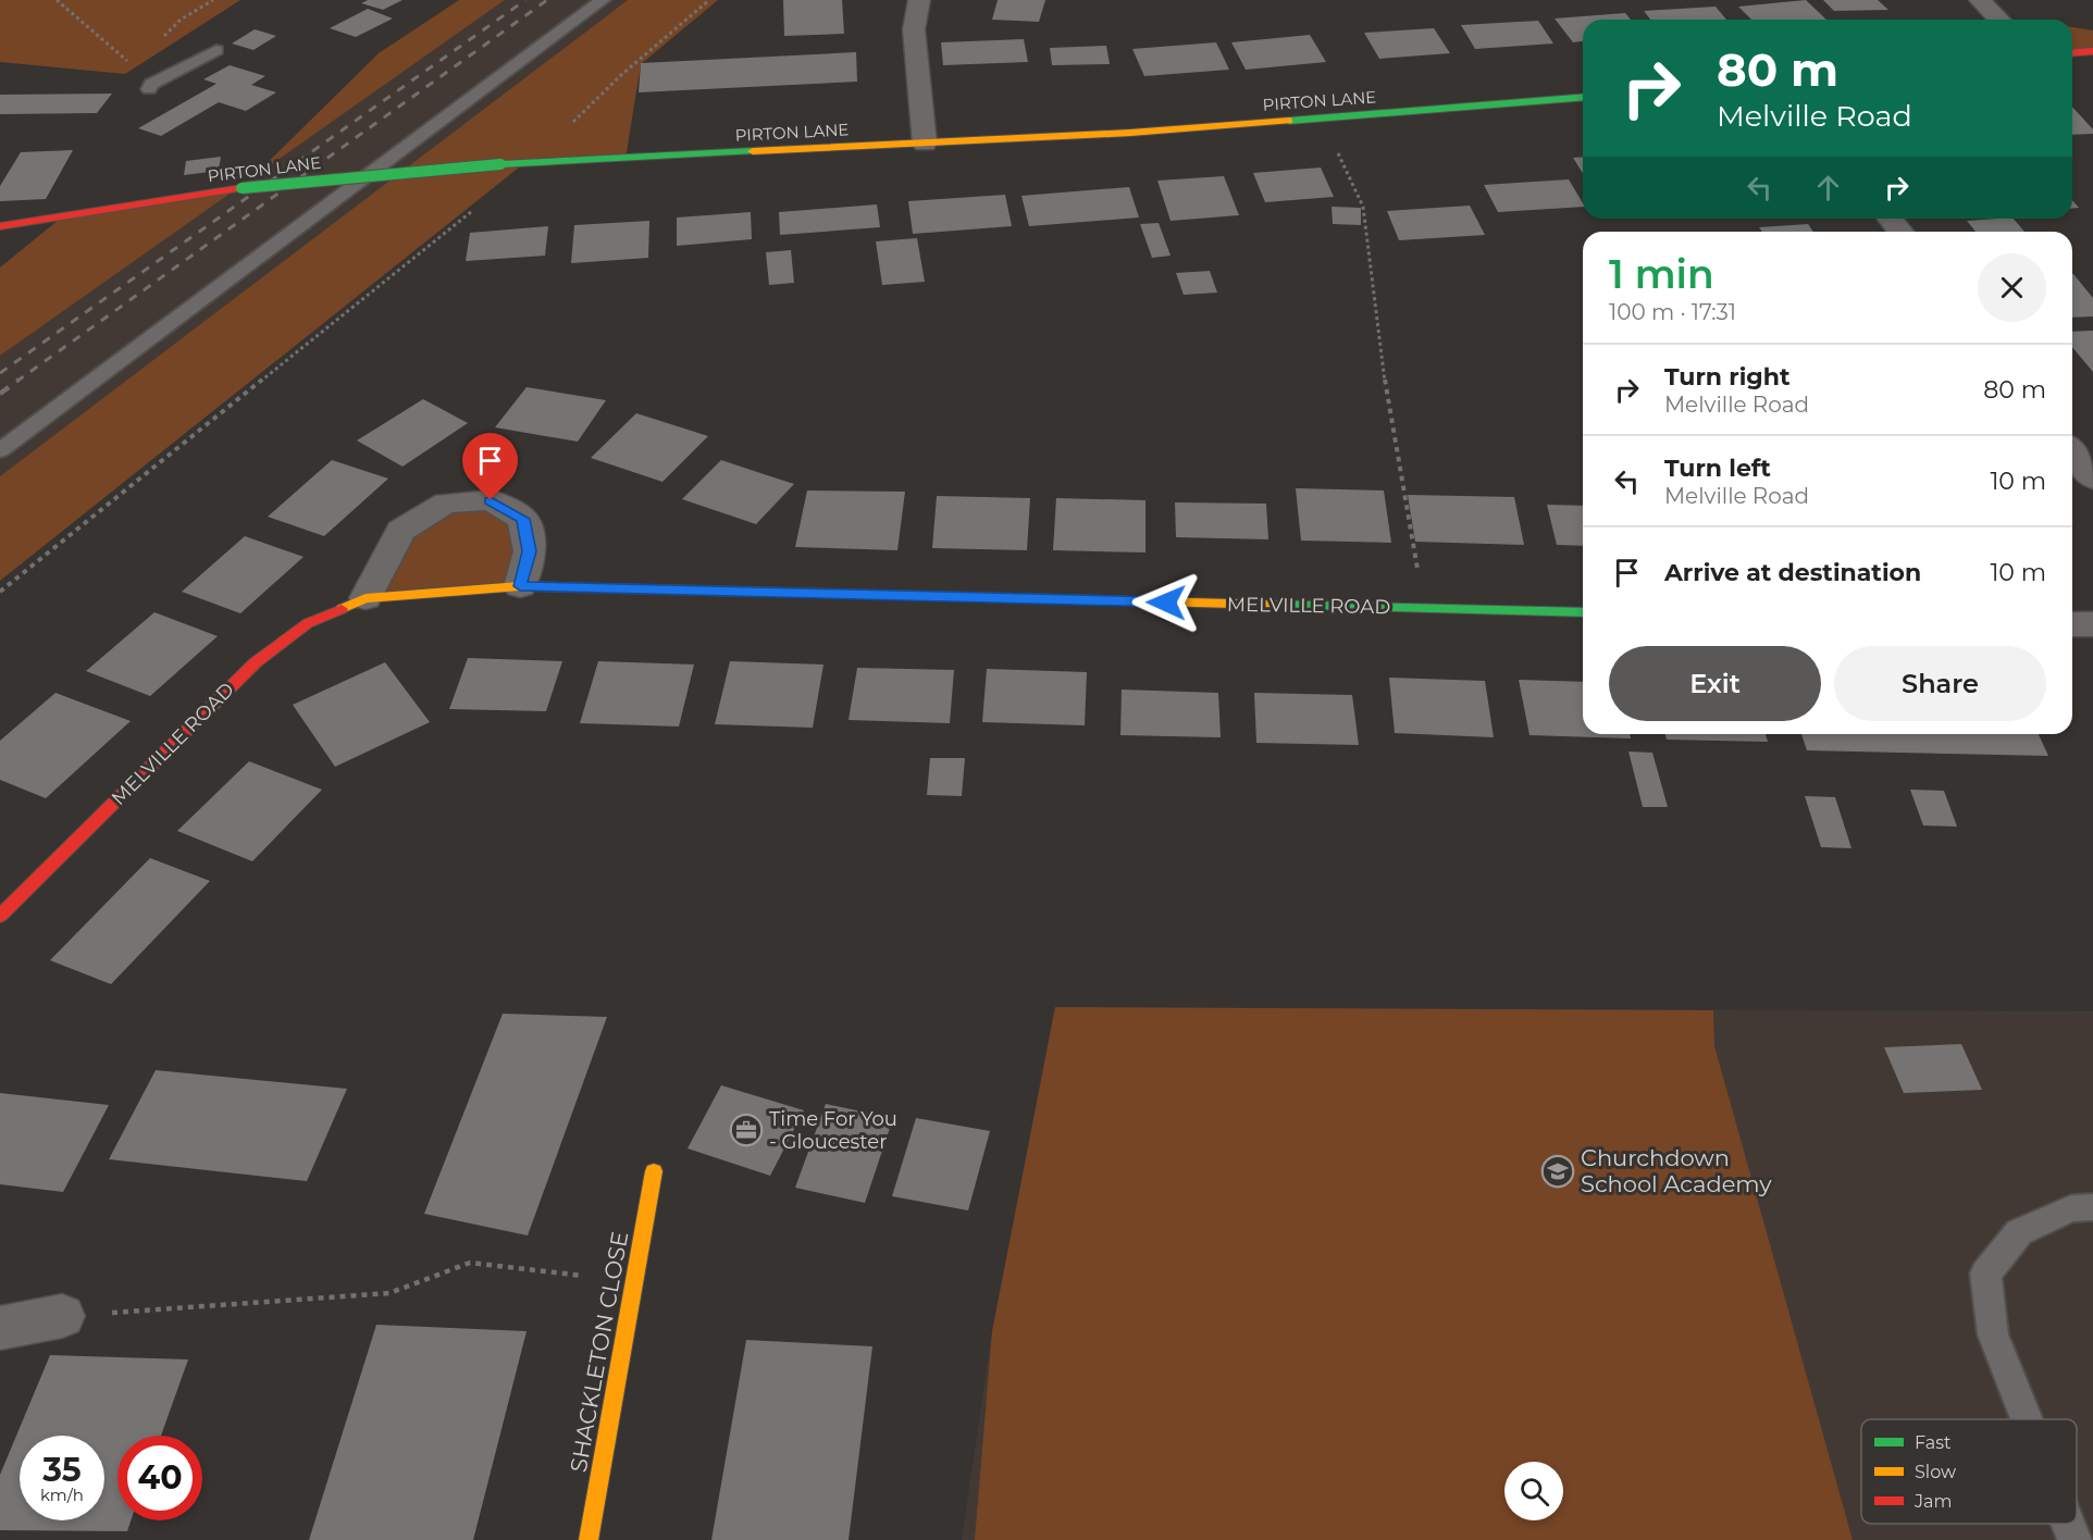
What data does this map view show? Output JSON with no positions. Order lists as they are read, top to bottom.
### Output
{
  "streets": {
    "street": ["PIRTON LANE", "MELVILLE ROAD", "SHACKLETON CLOSE"]
  },
  "places": {
    "office": ["Time For You - Gloucester"],
    "school or university": ["Churchdown School Academy"]
  },
  "legend": ["Fast", "Slow", "Jam"],
  "page": {
    "turn": ["80 m", "Melville Road"],
    "heading": ["1 min", "100 m · 17:31"],
    "list": [
      {
        "name": "Turn right",
        "note": "Melville Road",
        "value": "80 m"
      },
      {
        "name": "Turn left",
        "note": "Melville Road",
        "value": "10 m"
      },
      {
        "name": "Arrive at destination",
        "value": "10 m"
      }
    ],
    "buttons": ["Exit", "Share"],
    "speed": "35 km/h",
    "limit": "40"
  }
}
